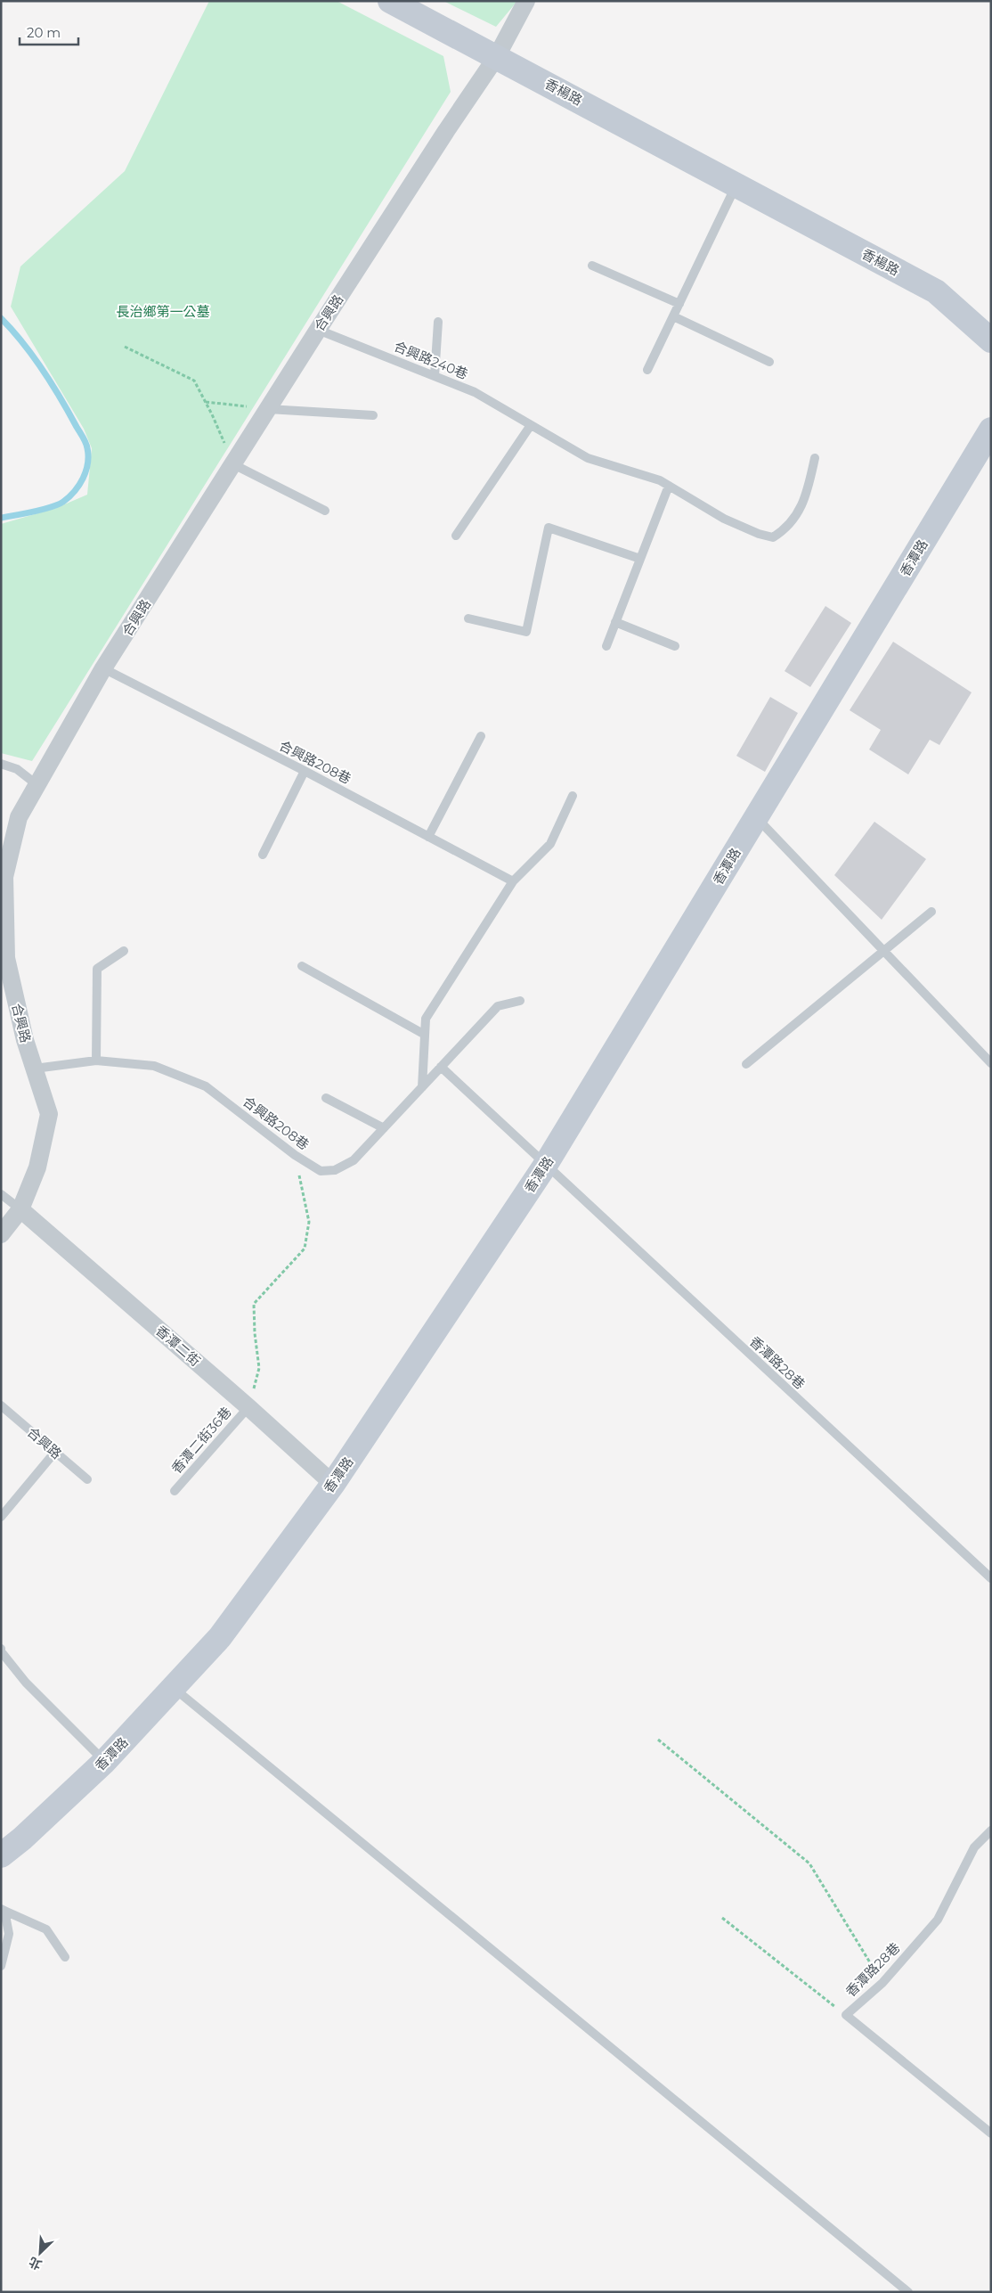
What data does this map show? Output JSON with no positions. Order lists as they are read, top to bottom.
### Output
{
  "streets": {
    "street": [
      "香楊路",
      "合興路",
      "香潭路",
      "香潭二街"
    ],
    "lane": [
      "合興路240巷",
      "合興路208巷",
      "香潭路28巷",
      "香潭二街36巷"
    ]
  },
  "crossings": [
    ["香楊路", "合興路"],
    ["合興路", "合興路240巷"],
    ["合興路", "合興路208巷"],
    ["合興路", "香潭二街"],
    ["香潭路", "香潭二街"],
    ["香潭路", "香潭路28巷"],
    ["合興路208巷", "香潭路28巷"],
    ["香潭二街", "香潭二街36巷"]
  ],
  "parks": ["長治鄉第一公墓"],
  "scale_bar": "20 m",
  "north": "bottom left"
}
